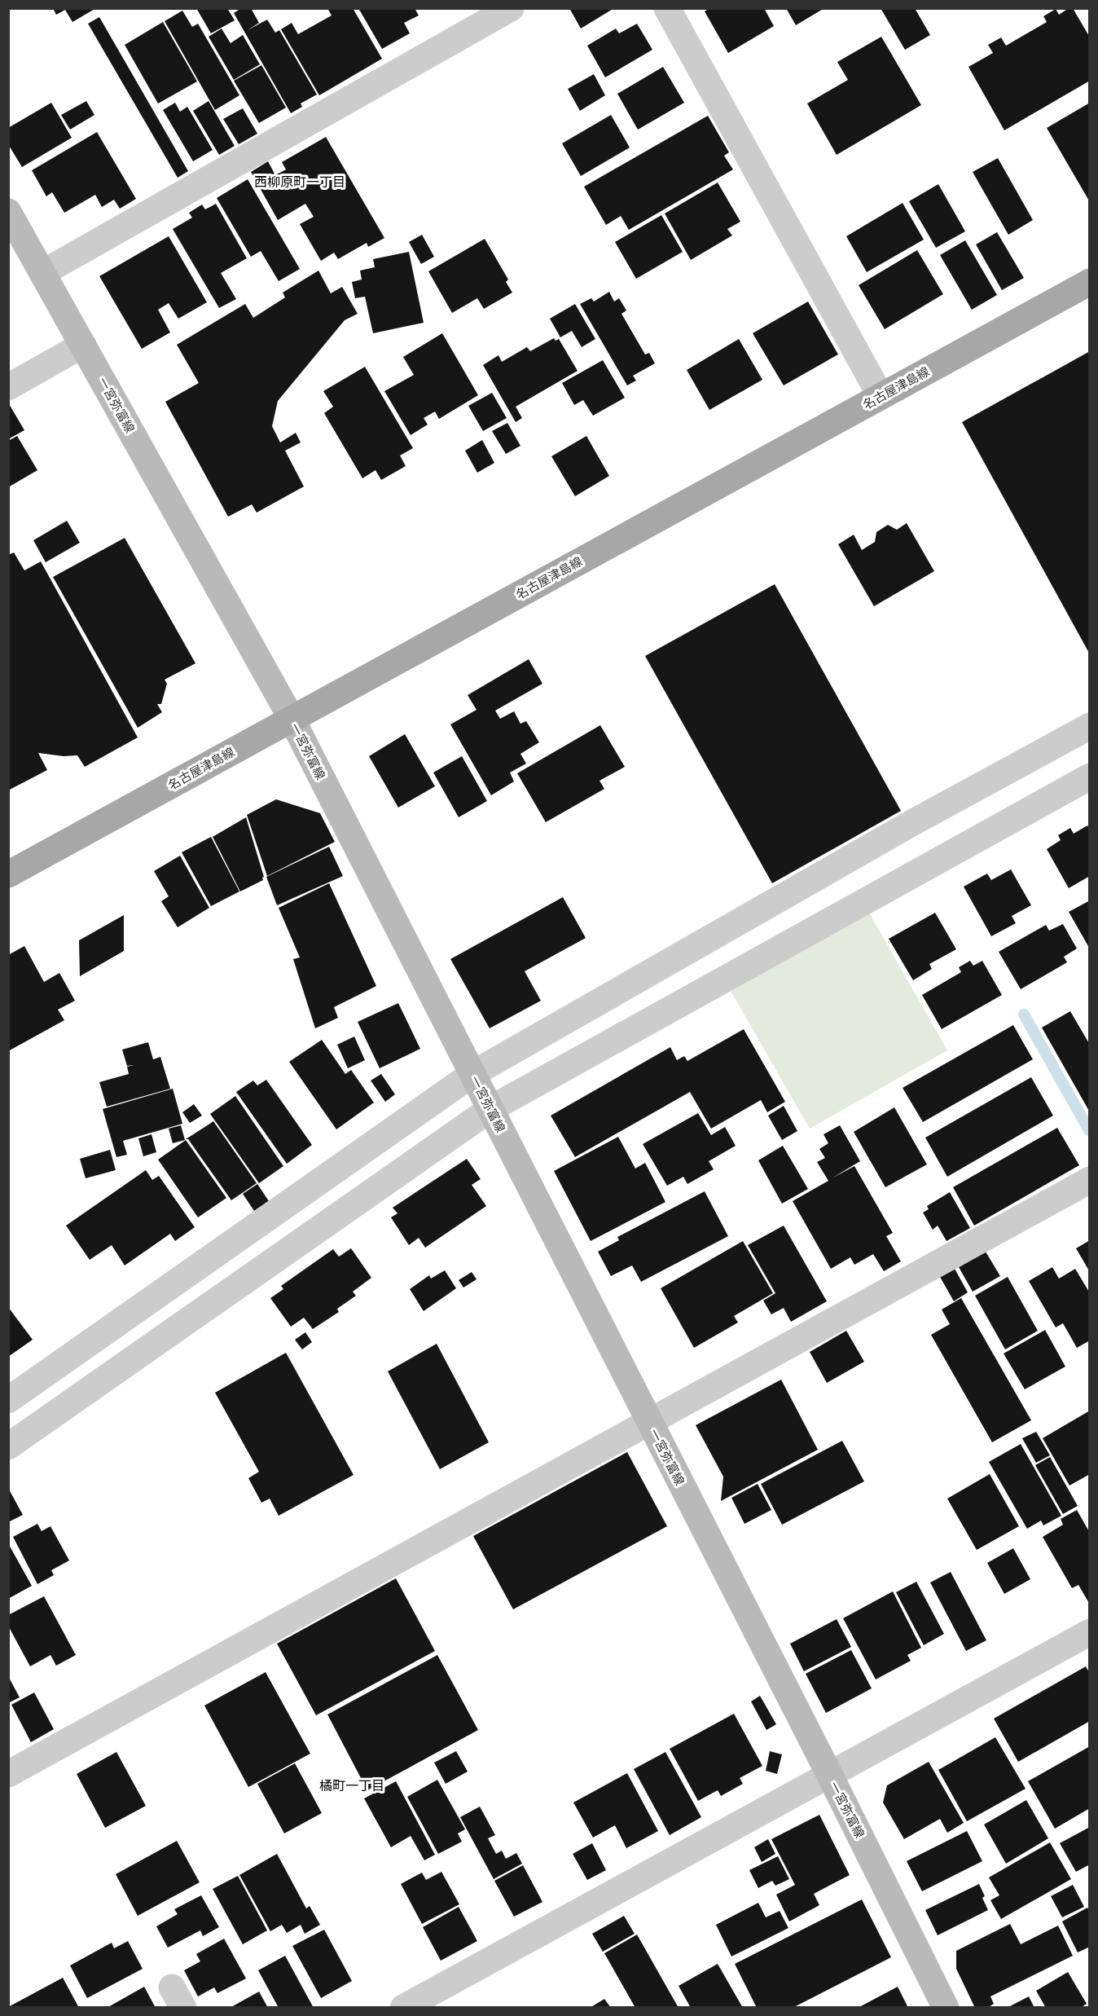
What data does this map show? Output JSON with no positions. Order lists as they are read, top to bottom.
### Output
{
  "streets": {
    "main road": ["名古屋津島線", "一宮弥富線"]
  },
  "crossings": [
    ["名古屋津島線", "一宮弥富線"]
  ],
  "districts": ["西柳原町一丁目", "橘町一丁目"]
}
